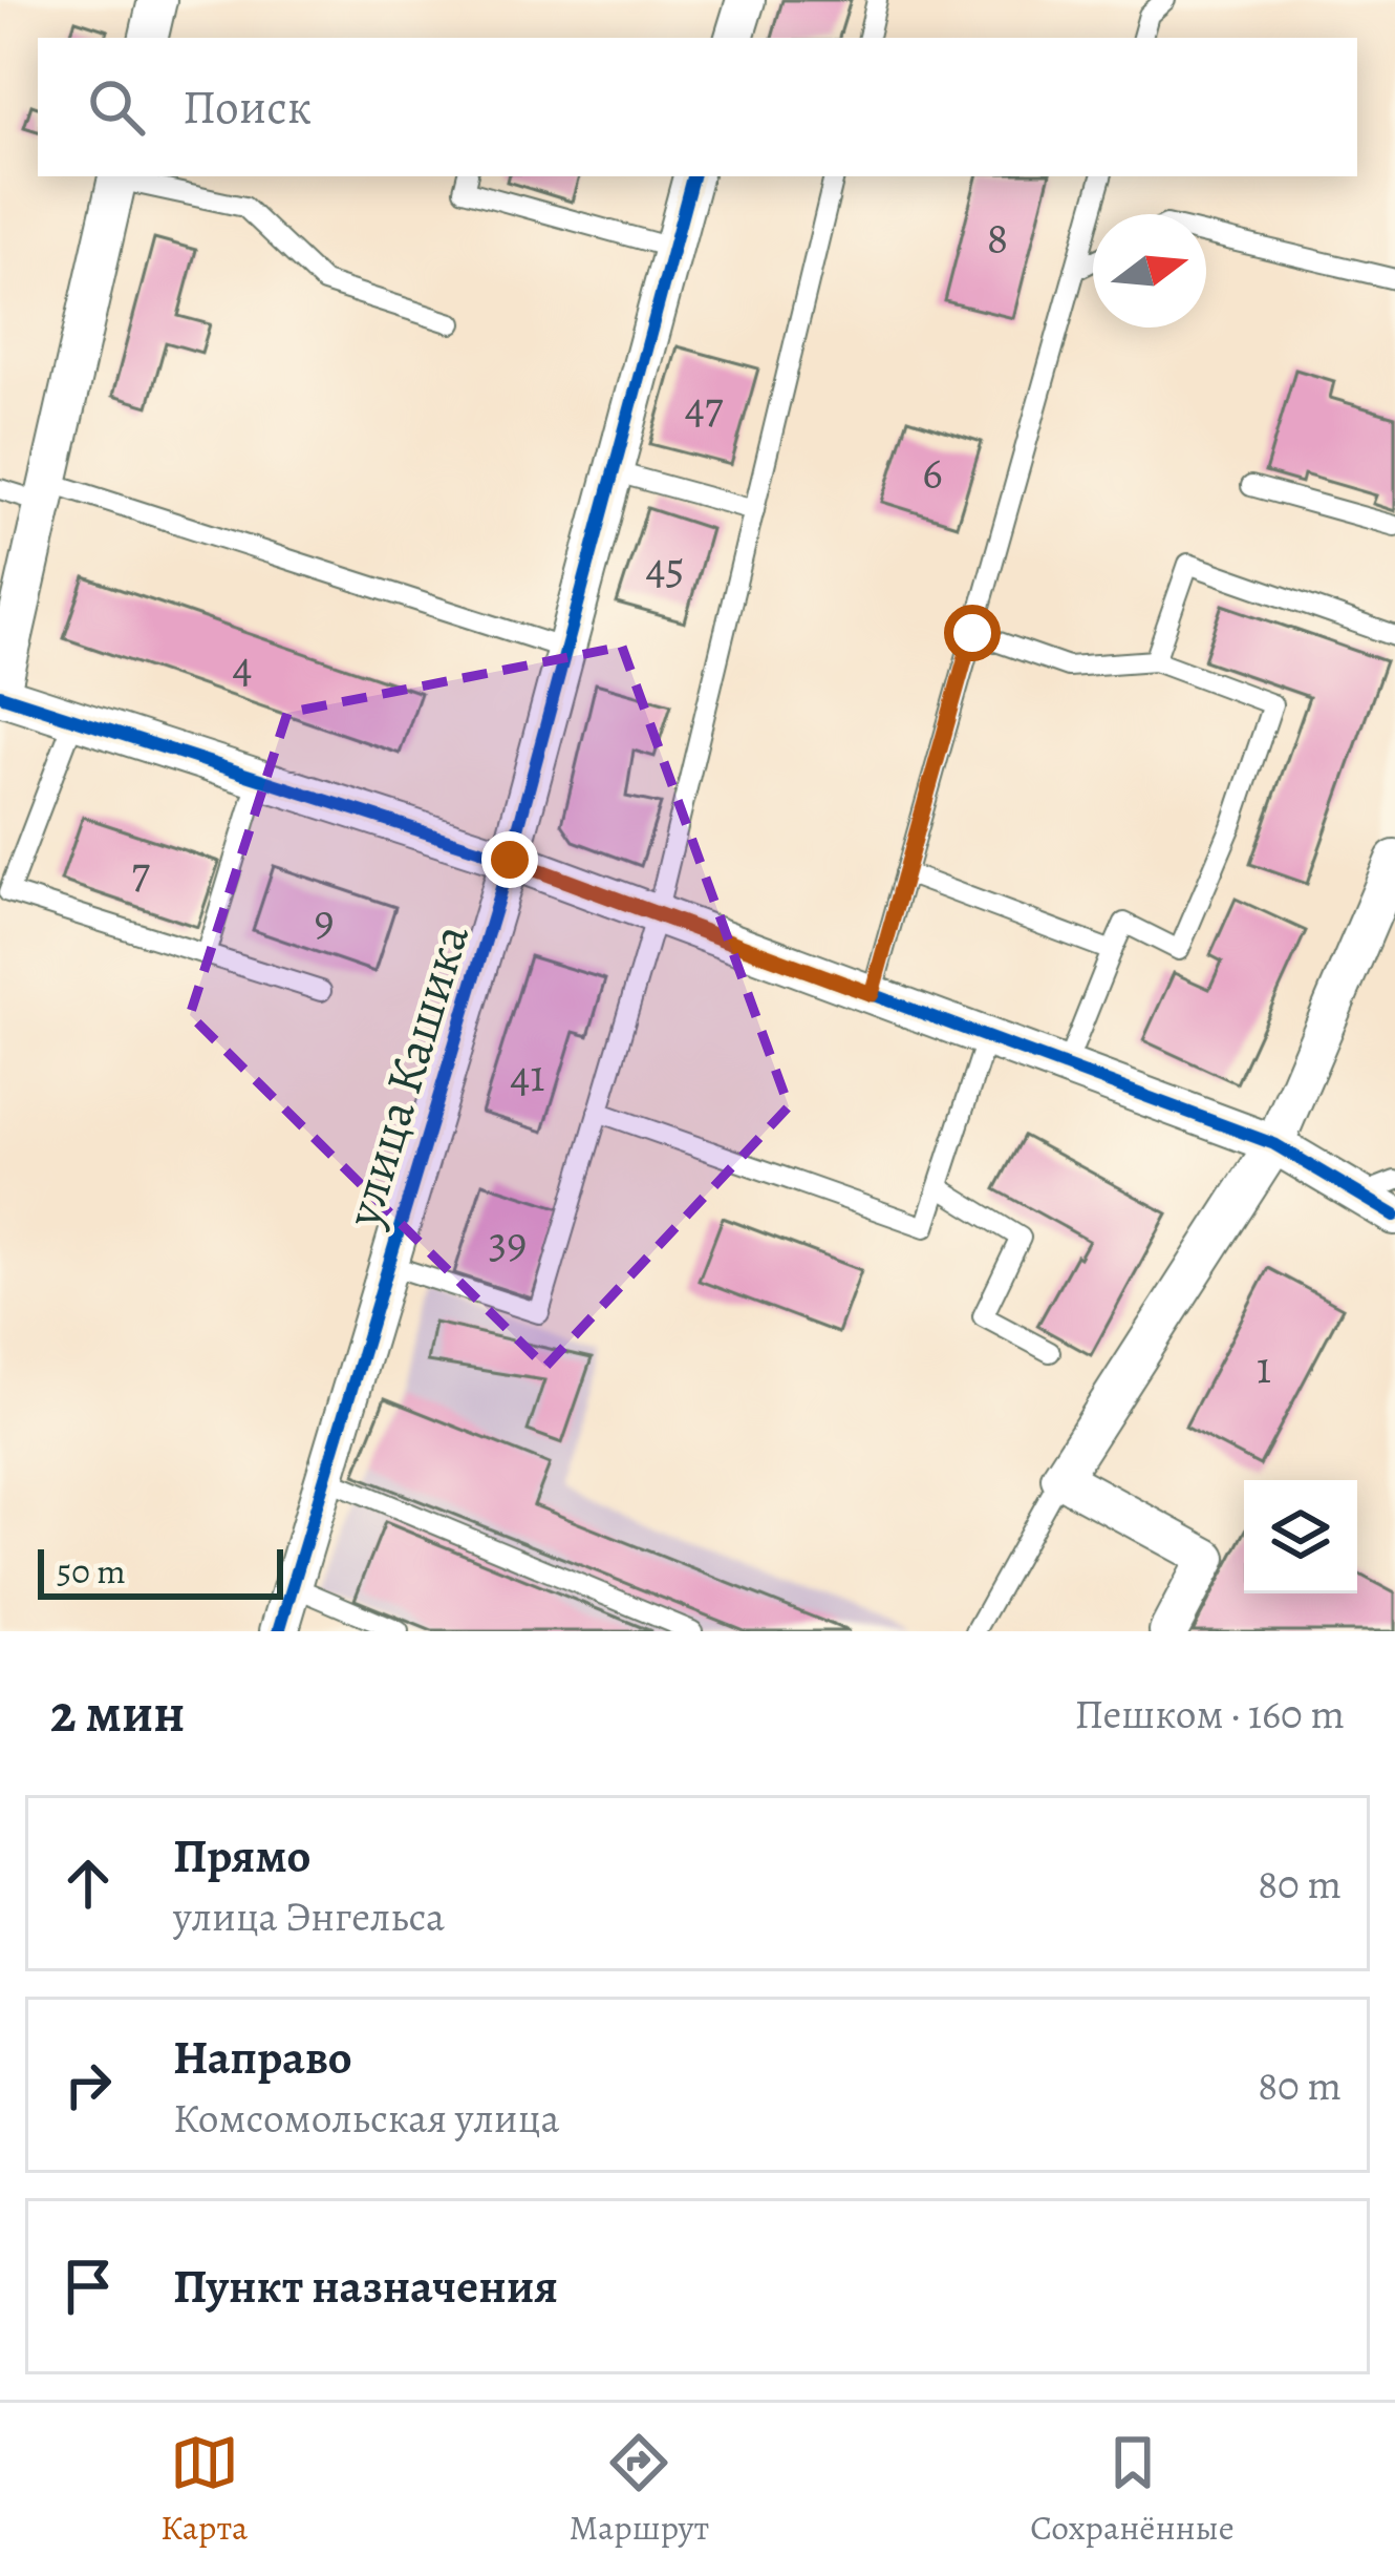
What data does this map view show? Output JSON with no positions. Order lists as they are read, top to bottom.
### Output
{
  "streets": {
    "street": ["улица Кашика"]
  },
  "house_numbers": [
    "8",
    "47",
    "6",
    "45",
    "4",
    "7",
    "9",
    "41",
    "39",
    "1"
  ],
  "scale_bar": "50 m",
  "north": "right",
  "page": {
    "search": "Поиск",
    "scale": "50 m",
    "heading": ["2 мин", "Пешком · 160 m"],
    "list": [
      ["Прямо", "улица Энгельса", "80 m"],
      ["Направо", "Комсомольская улица", "80 m"],
      "Пункт назначения"
    ],
    "nav": ["Карта", "Маршрут", "Сохранённые"]
  }
}
